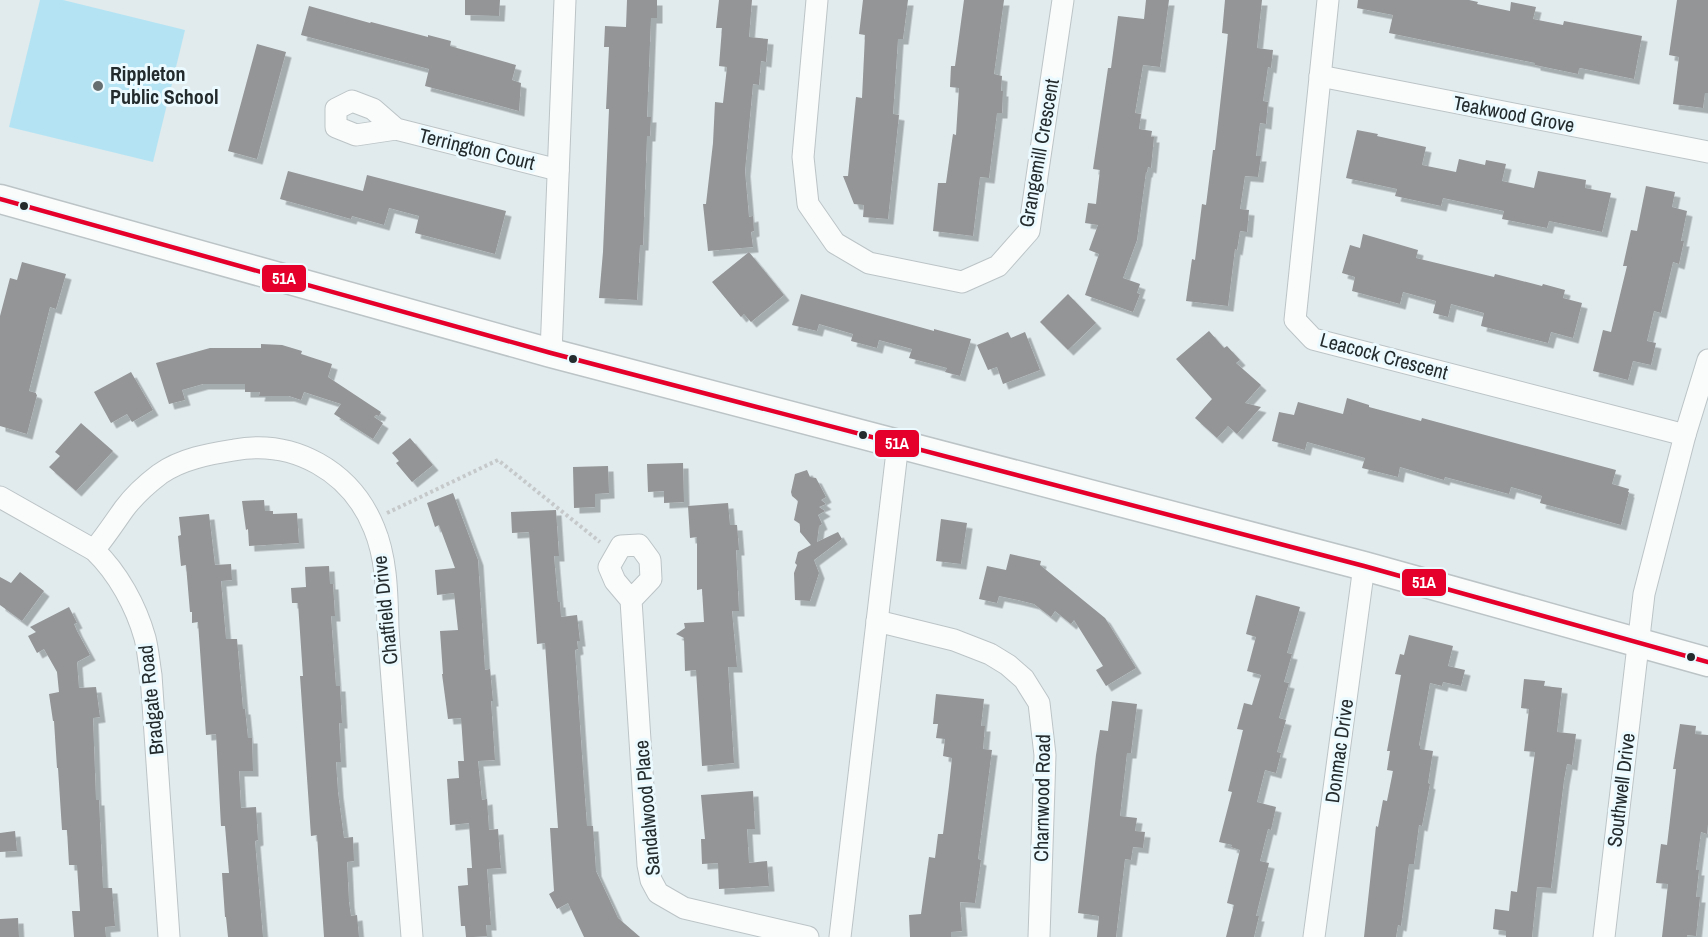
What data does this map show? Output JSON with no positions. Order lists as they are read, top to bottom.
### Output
{
  "streets": {
    "street": [
      "Teakwood Grove",
      "Terrington Court",
      "Grangemill Crescent",
      "Leacock Crescent",
      "Chatfield Drive",
      "Bradgate Road",
      "Donmac Drive",
      "Southwell Drive",
      "Charnwood Road",
      "Sandalwood Place"
    ]
  },
  "crossings": [
    ["Teakwood Grove", "Leacock Crescent"],
    ["Leacock Crescent", "Southwell Drive"],
    ["Chatfield Drive", "Bradgate Road"]
  ],
  "places": ["Rippleton Public School"],
  "lines": ["transit line 51A"]
}
